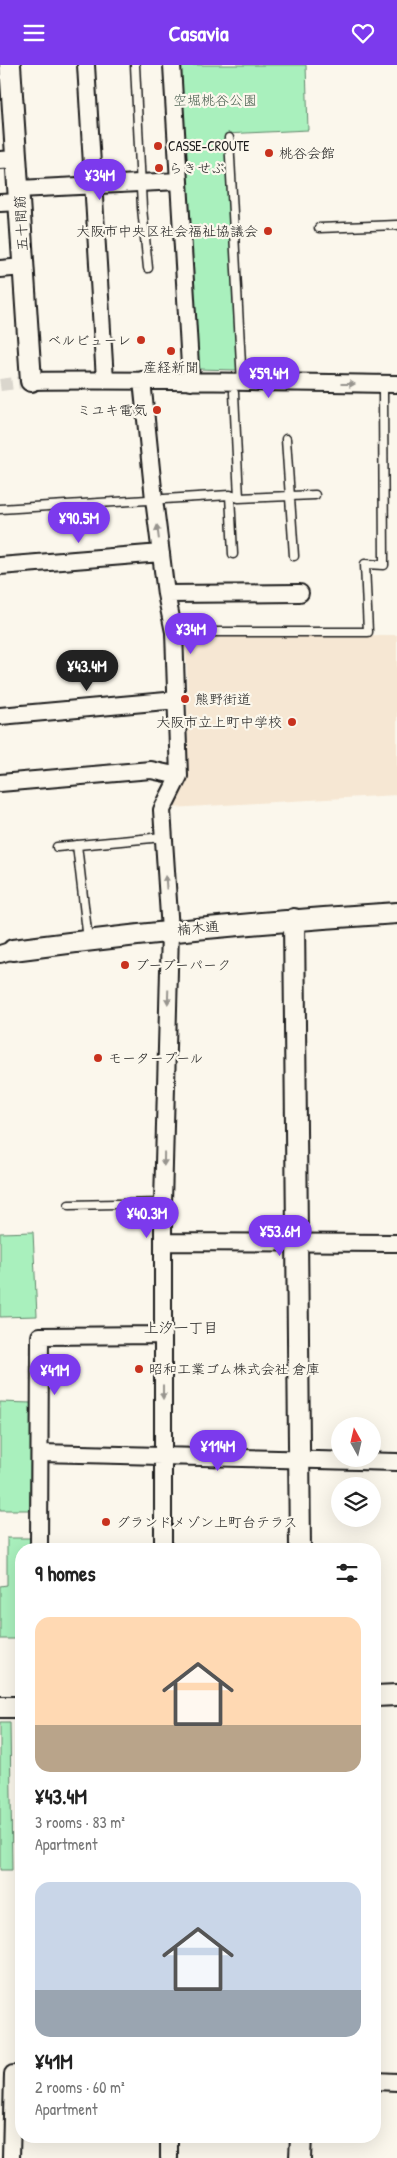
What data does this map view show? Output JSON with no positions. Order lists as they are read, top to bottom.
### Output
{
  "streets": {
    "street": ["五十間筋", "楠木通"]
  },
  "districts": ["上汐一丁目"],
  "parks": ["空堀桃谷公園"],
  "places": [
    "CASSE-CROUTE",
    "桃谷会館",
    "らきせぶ",
    "大阪市中央区社会福祉協議会",
    "ベルビューレ",
    "産経新聞",
    "ミユキ電気",
    "熊野街道",
    "大阪市立上町中学校",
    "ブーブーパーク",
    "モータープール",
    "昭和工業ゴム株式会社 倉庫",
    "グランドメゾン上町台テラス"
  ],
  "north": "top",
  "page": {
    "header": "Casavia",
    "price": [
      "¥34M",
      "¥59.4M",
      "¥90.5M",
      "¥34M",
      "¥43.4M",
      "¥40.3M",
      "¥53.6M",
      "¥41M",
      "¥114M"
    ],
    "heading": "9 homes",
    "list": [
      {
        "name": "¥43.4M",
        "note": "3 rooms · 83 m² · Apartment"
      },
      {
        "name": "¥41M",
        "note": "2 rooms · 60 m² · Apartment"
      }
    ]
  }
}
